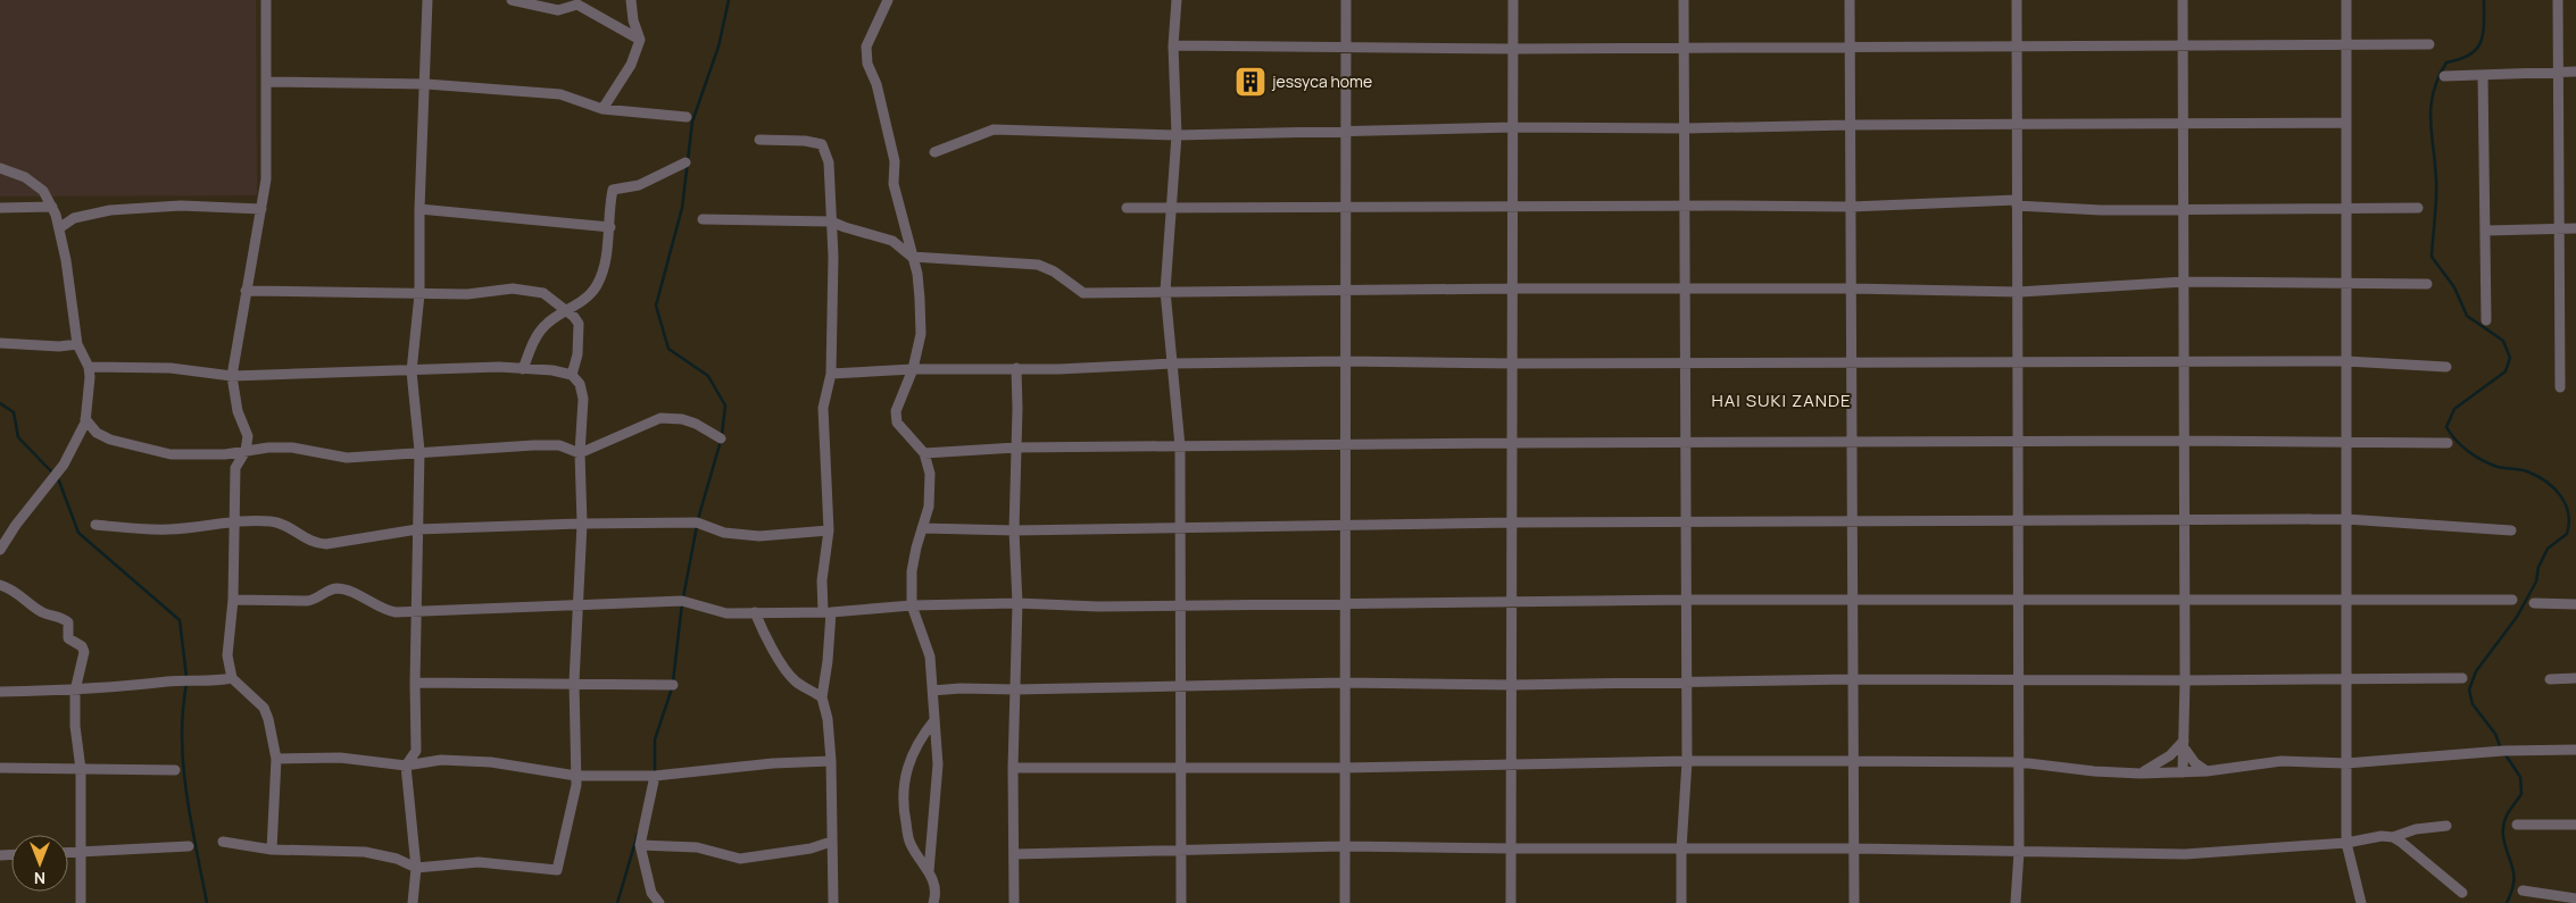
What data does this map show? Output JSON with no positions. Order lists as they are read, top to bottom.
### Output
{
  "districts": ["HAI SUKI ZANDE"],
  "places": {
    "building": ["jessyca home"]
  },
  "north": "bottom"
}
